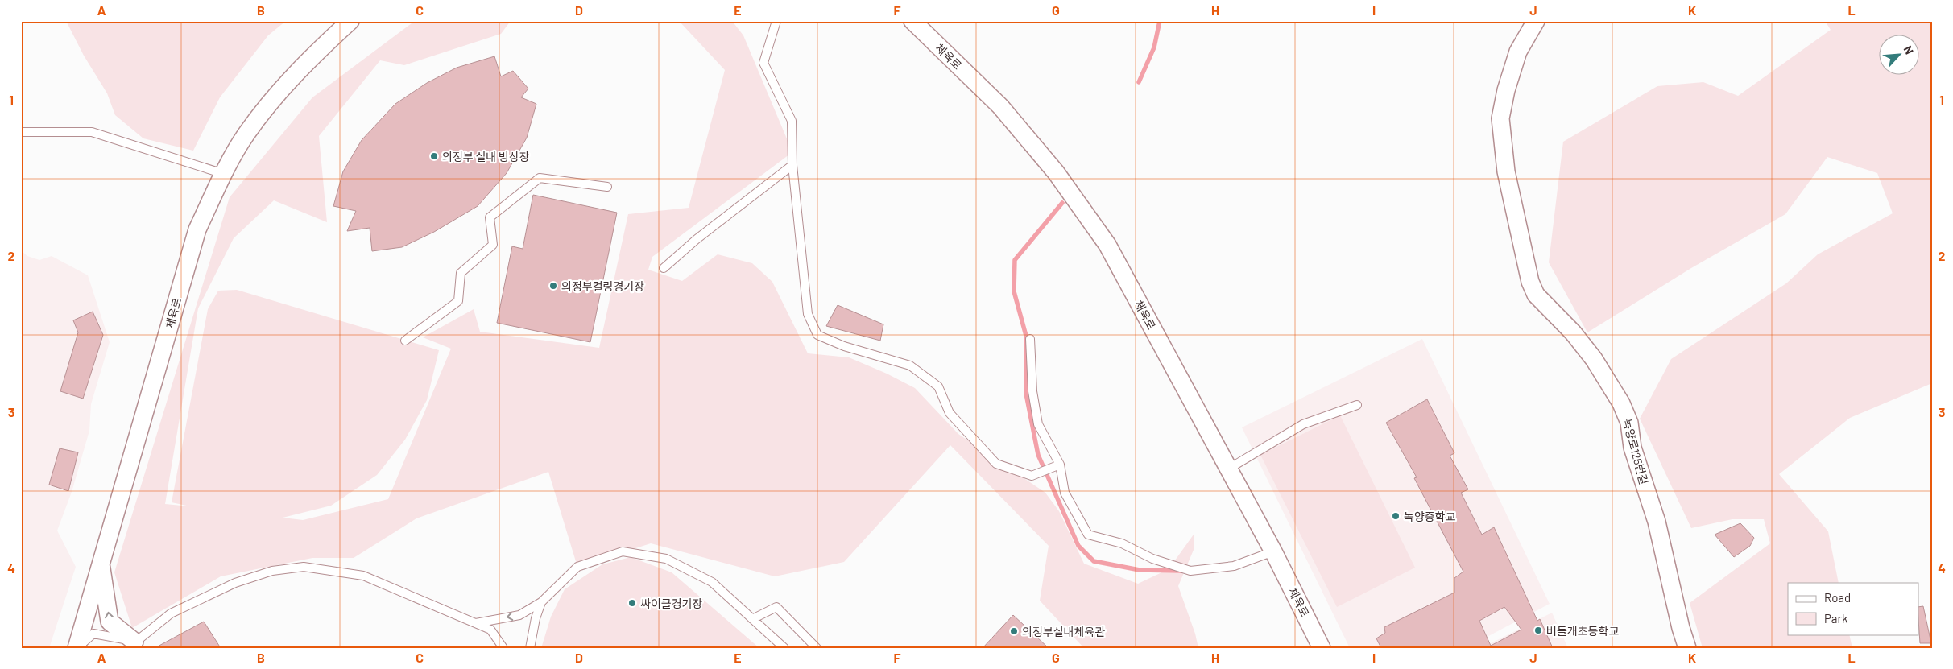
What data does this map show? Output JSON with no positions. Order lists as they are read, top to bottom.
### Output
{
  "streets": {
    "street": ["체육로", "녹양로125번길"]
  },
  "places": [
    "의정부 실내 빙상장",
    "의정부컬링경기장",
    "녹양중학교",
    "싸이클경기장",
    "버들개초등학교",
    "의정부실내체육관"
  ],
  "legend": ["Road", "Park"],
  "north": "top right",
  "grid": {
    "columns": [
      "A",
      "B",
      "C",
      "D",
      "E",
      "F",
      "G",
      "H",
      "I",
      "J",
      "K",
      "L"
    ],
    "rows": [
      "1",
      "2",
      "3",
      "4"
    ]
  }
}
